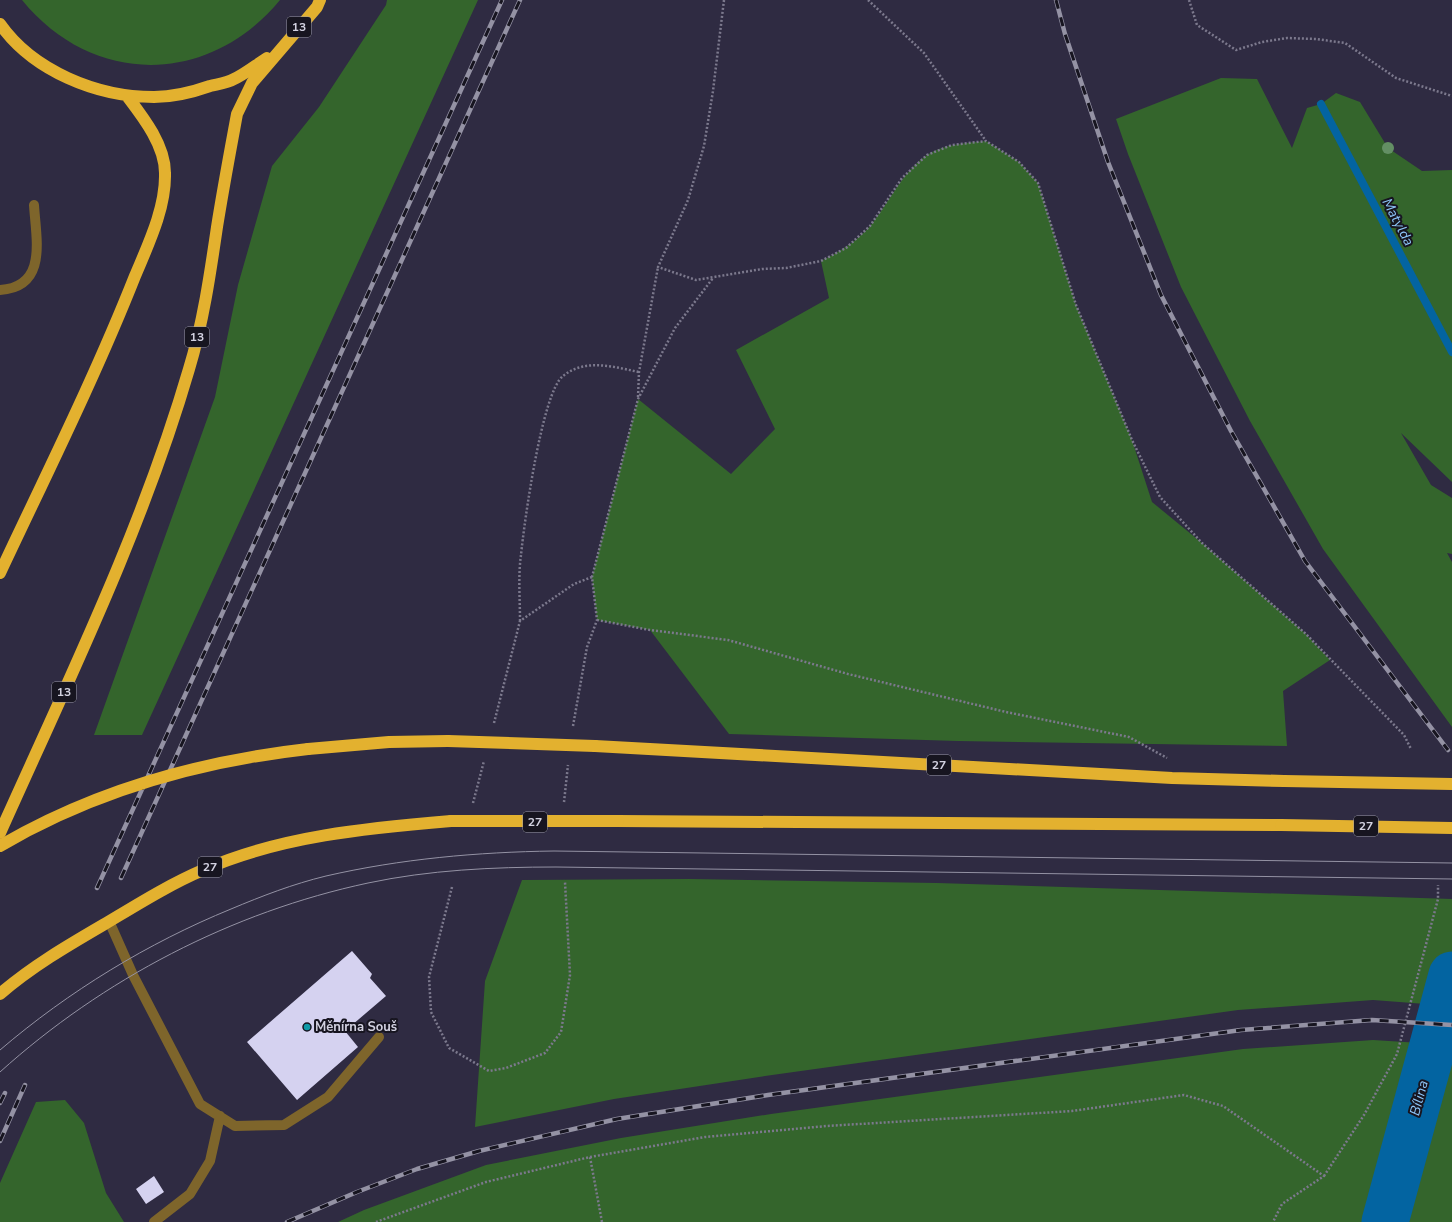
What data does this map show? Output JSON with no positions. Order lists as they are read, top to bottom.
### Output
{
  "streets": {
    "highway": ["13", "27"]
  },
  "water": ["Matylda", "Bílina"],
  "places": ["Měnírna Souš"]
}
